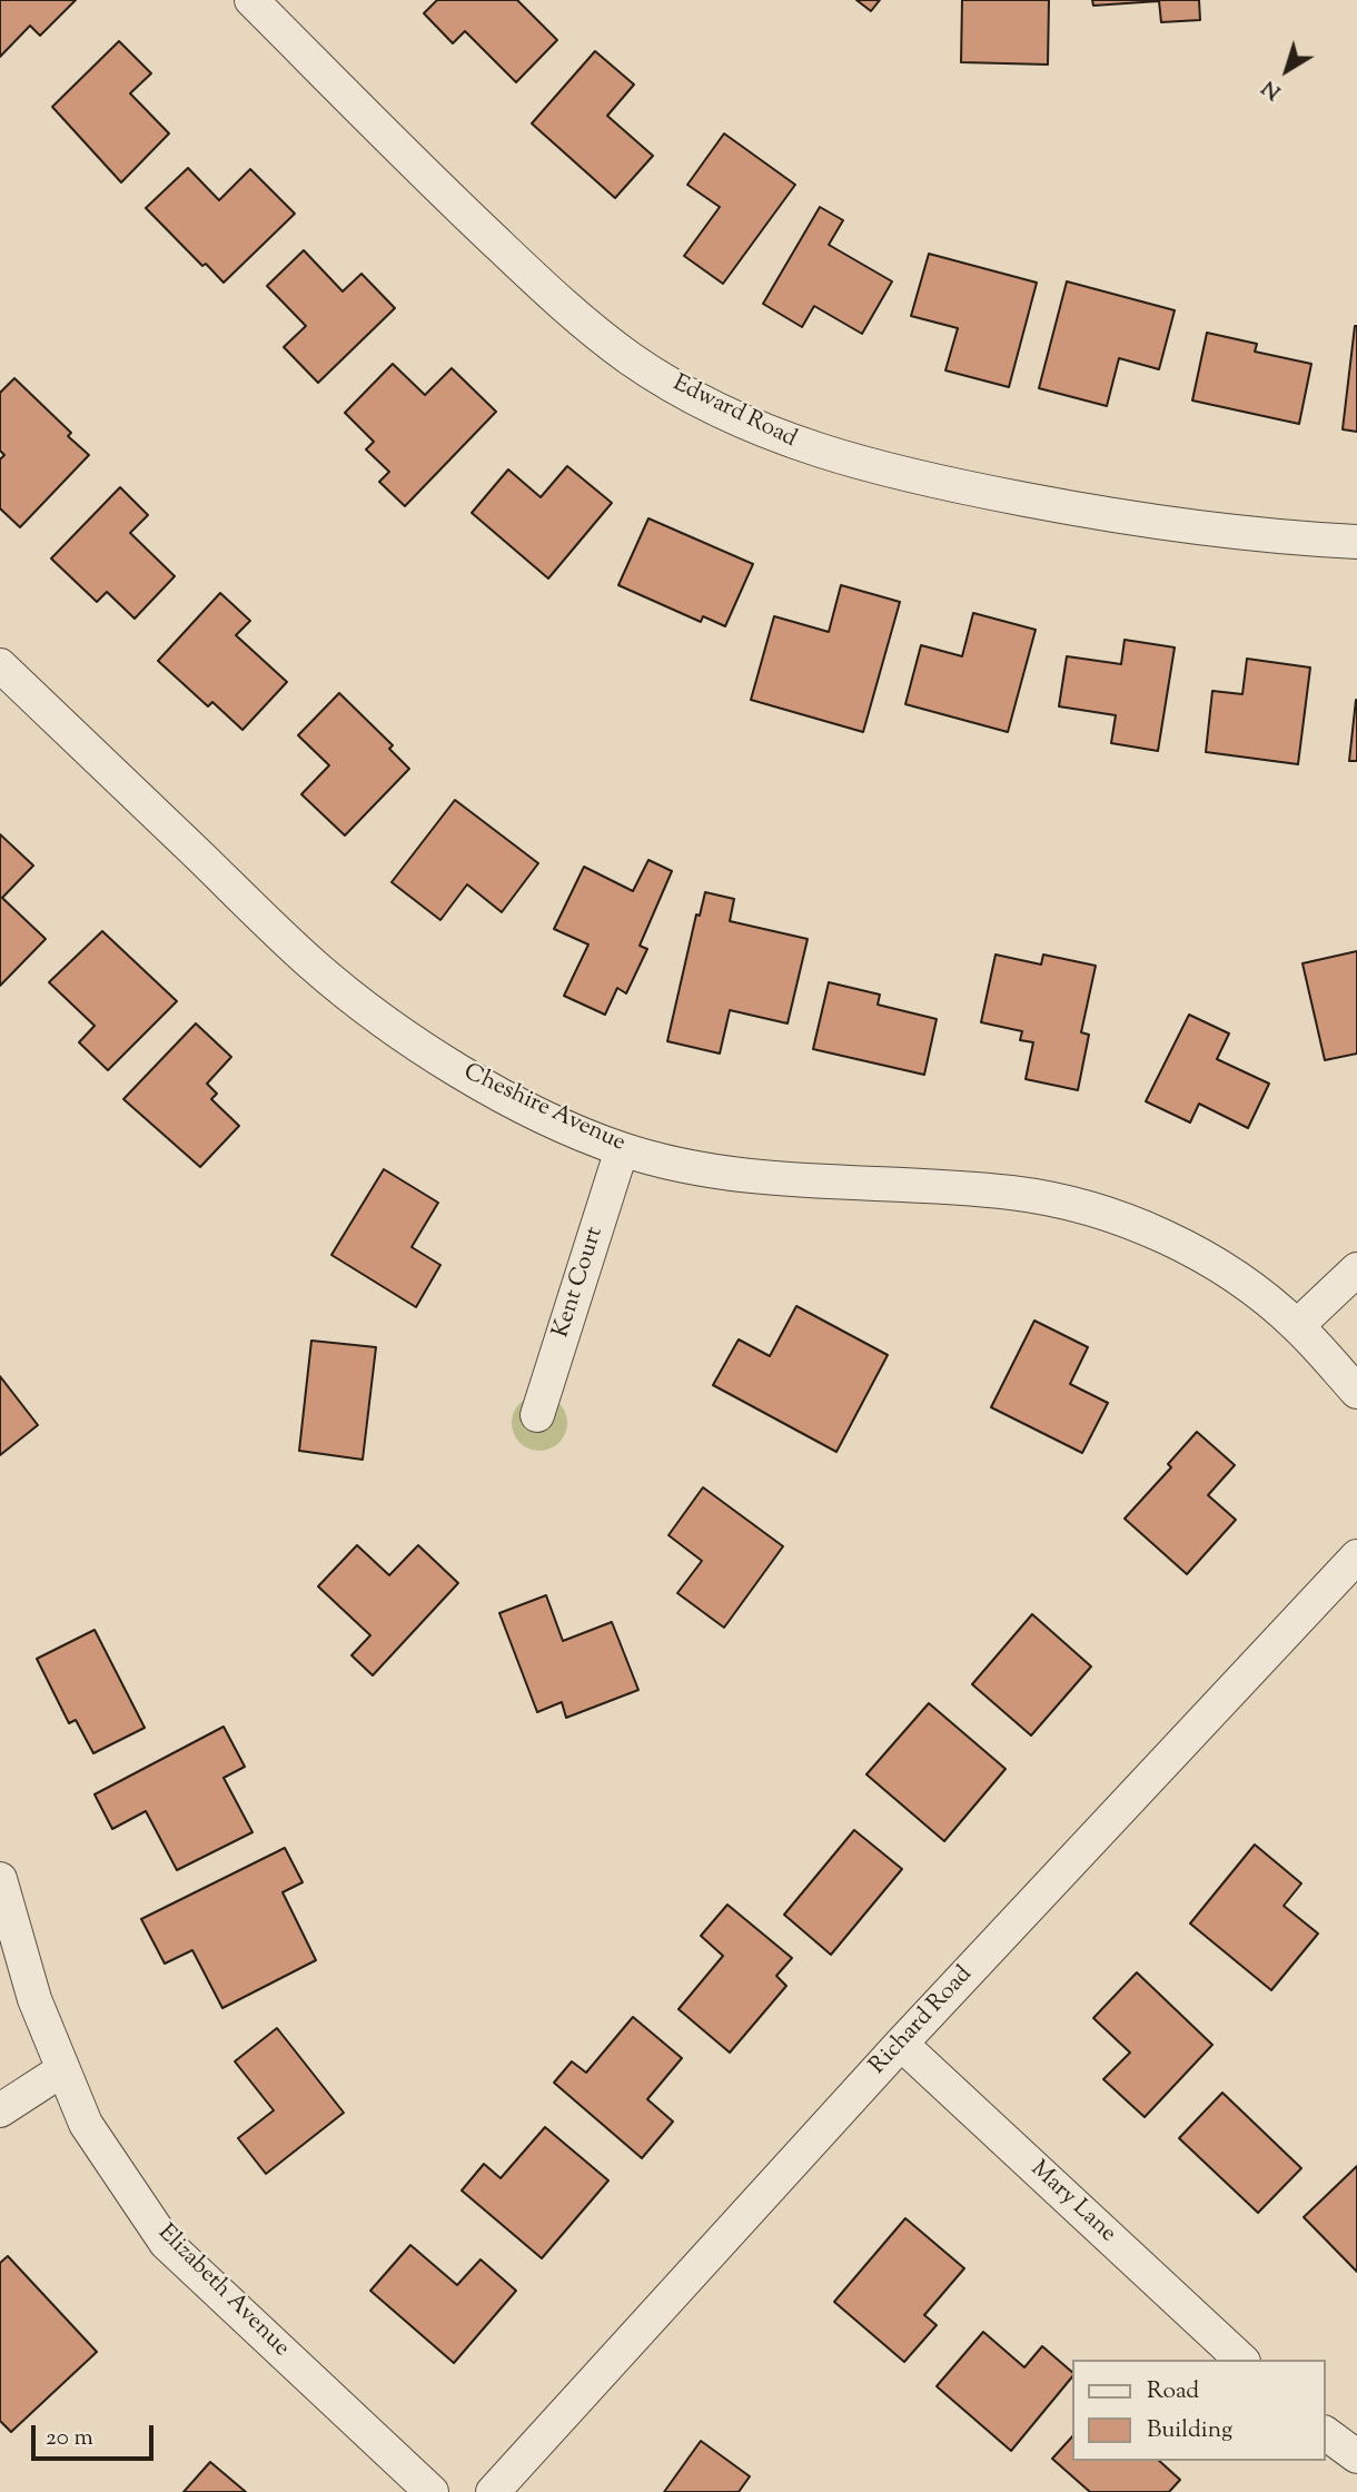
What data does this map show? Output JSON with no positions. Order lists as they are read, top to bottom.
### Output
{
  "streets": {
    "street": [
      "Edward Road",
      "Cheshire Avenue",
      "Kent Court",
      "Richard Road",
      "Mary Lane",
      "Elizabeth Avenue"
    ]
  },
  "crossings": [
    ["Cheshire Avenue", "Kent Court"],
    ["Richard Road", "Mary Lane"]
  ],
  "legend": ["Road", "Building"],
  "scale_bar": "20 m",
  "north": "bottom left"
}
